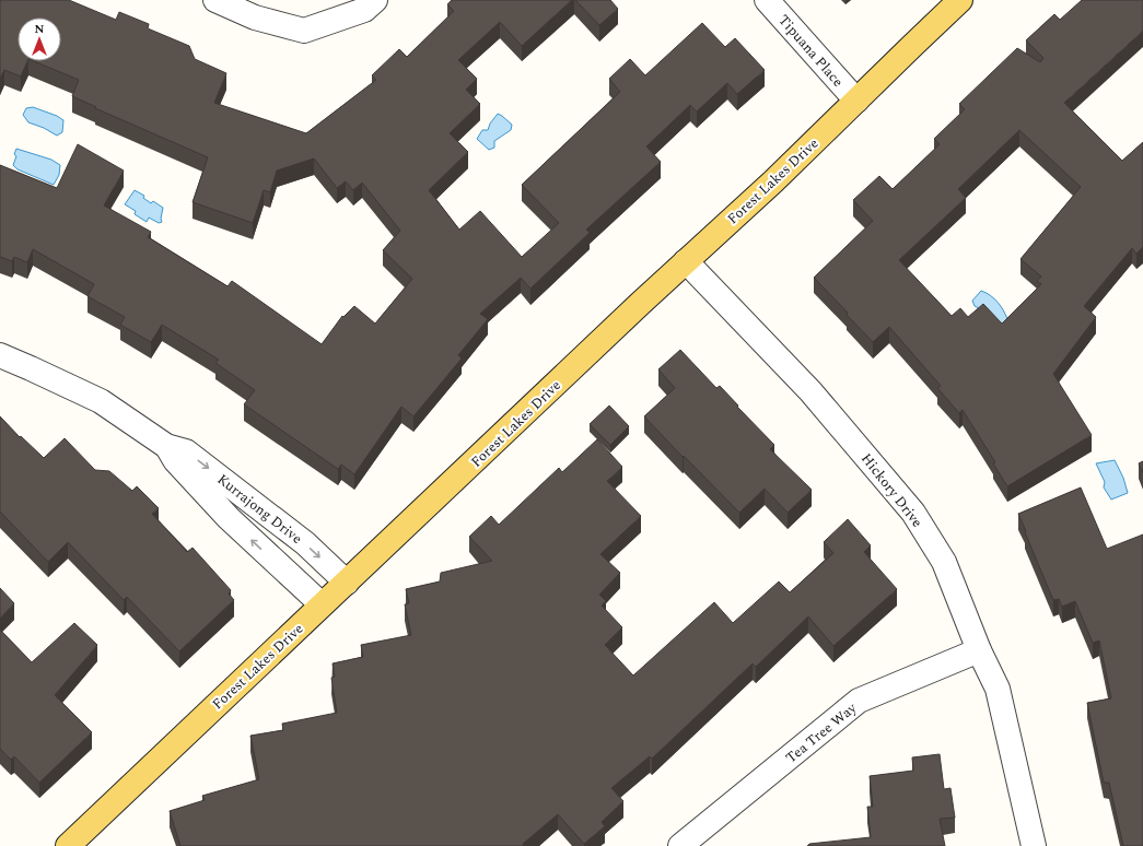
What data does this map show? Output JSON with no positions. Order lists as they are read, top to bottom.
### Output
{
  "streets": {
    "main road": ["Forest Lakes Drive"],
    "street": [
      "Tipuana Place",
      "Hickory Drive",
      "Kurrajong Drive",
      "Tea Tree Way"
    ]
  },
  "crossings": [
    ["Tipuana Place", "Forest Lakes Drive"],
    ["Forest Lakes Drive", "Hickory Drive"],
    ["Forest Lakes Drive", "Kurrajong Drive"],
    ["Hickory Drive", "Tea Tree Way"]
  ],
  "north": "top"
}
